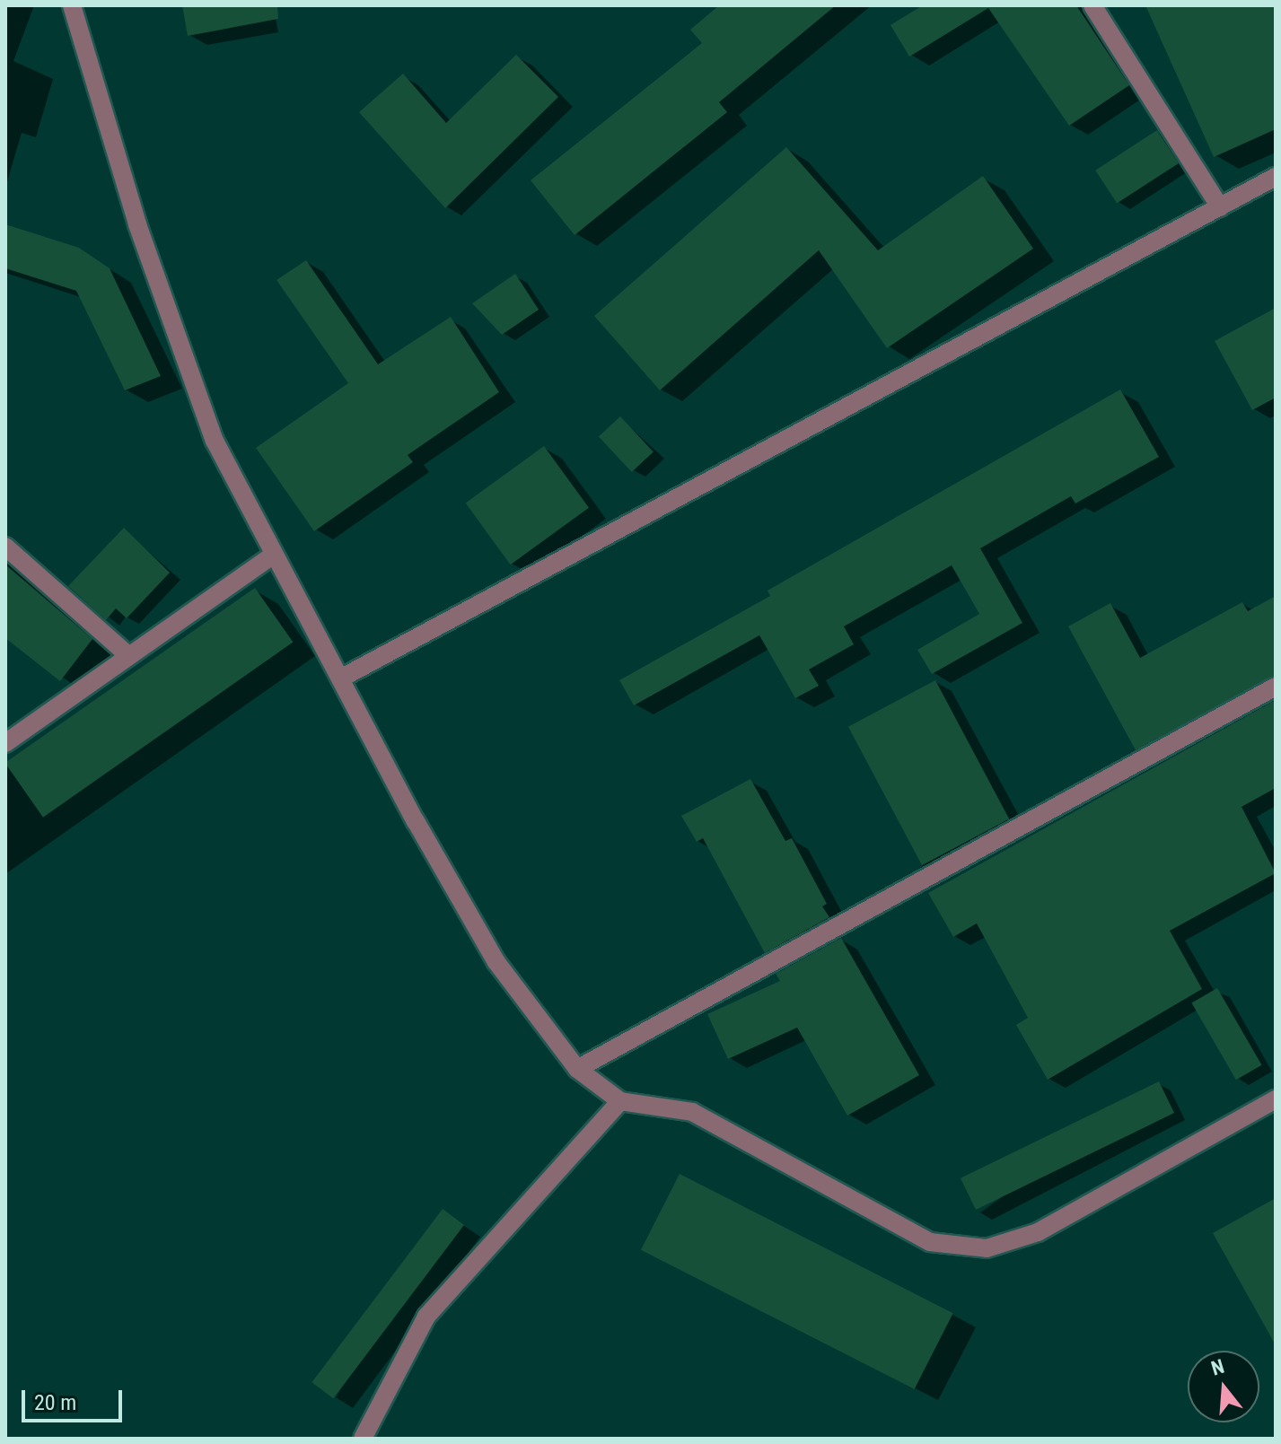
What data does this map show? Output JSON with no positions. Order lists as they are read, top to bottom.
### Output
{
  "scale_bar": "20 m",
  "north": "top"
}
